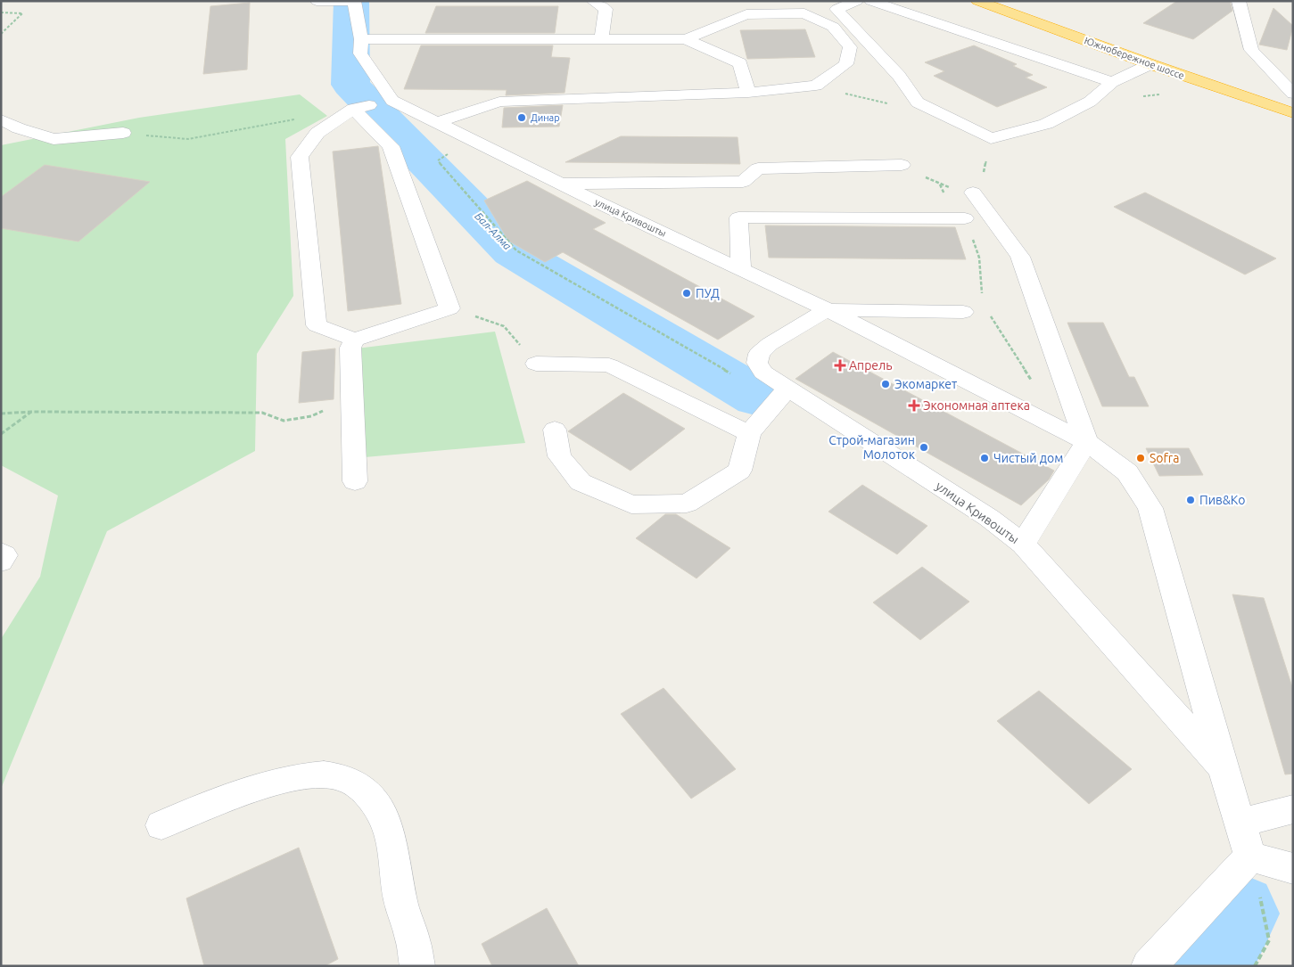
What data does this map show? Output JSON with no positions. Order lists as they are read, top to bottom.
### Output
{
  "streets": {
    "highway": ["Южнобережное шоссе"],
    "street": ["улица Кривошты"]
  },
  "water": ["Бал-Алма"],
  "places": {
    "other": [
      "Динар",
      "ПУД",
      "Экомаркет",
      "Строй-магазин Молоток",
      "Чистый дом",
      "Sofra",
      "Пив&Ко"
    ],
    "health": ["Апрель", "Экономная аптека"]
  }
}
